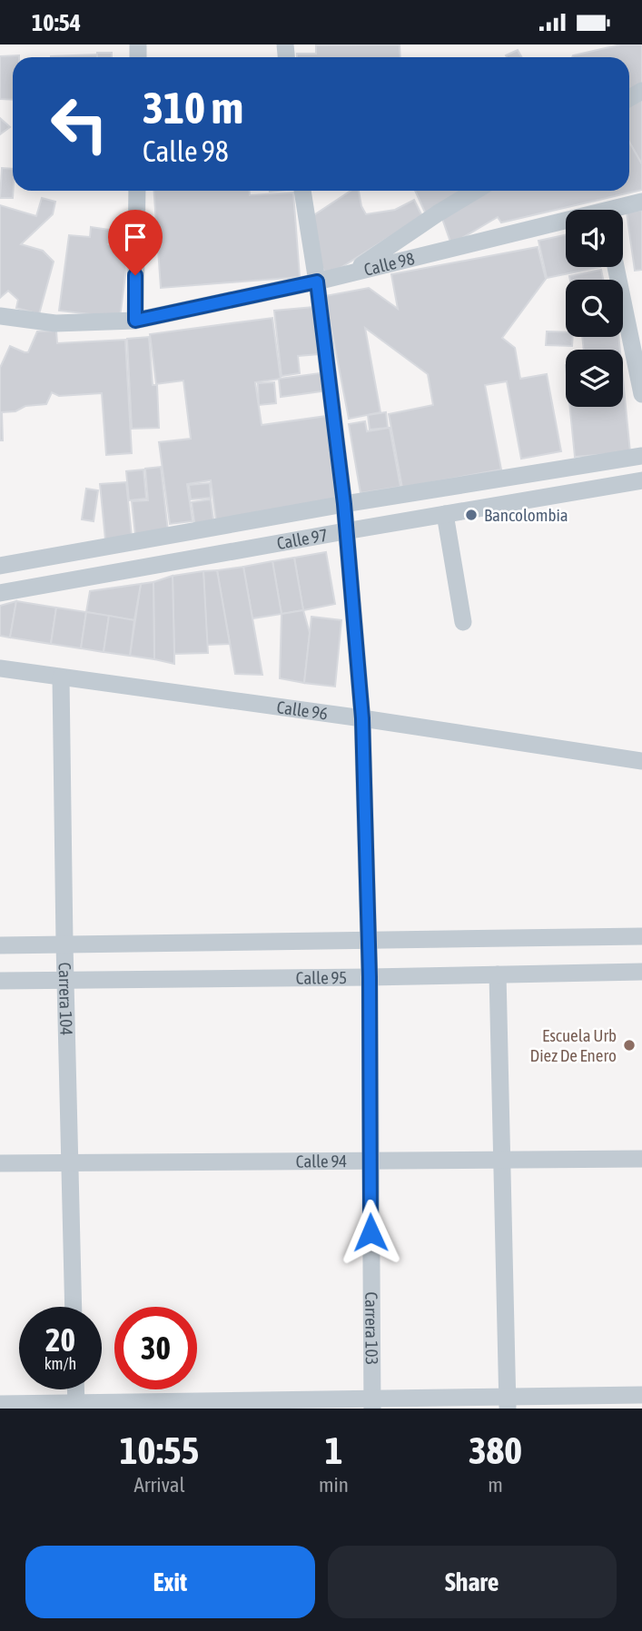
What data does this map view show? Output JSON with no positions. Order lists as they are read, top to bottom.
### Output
{
  "streets": {
    "street": [
      "Calle 98",
      "Calle 97",
      "Calle 96",
      "Calle 95",
      "Carrera 104",
      "Calle 94",
      "Carrera 103"
    ]
  },
  "crossings": [
    ["Calle 98", "Carrera 103"],
    ["Calle 97", "Carrera 103"],
    ["Calle 96", "Carrera 104"],
    ["Calle 96", "Carrera 103"],
    ["Calle 95", "Carrera 104"],
    ["Calle 95", "Carrera 103"],
    ["Carrera 104", "Calle 94"],
    ["Calle 94", "Carrera 103"]
  ],
  "places": ["Bancolombia", "Escuela Urb Diez De Enero"],
  "page": {
    "status": "10:54",
    "turn": ["310 m", "Calle 98"],
    "speed": "20 km/h",
    "limit": "30",
    "eta": [
      "10:55",
      "Arrival",
      "1",
      "min",
      "380",
      "m"
    ],
    "buttons": ["Exit", "Share"]
  }
}
